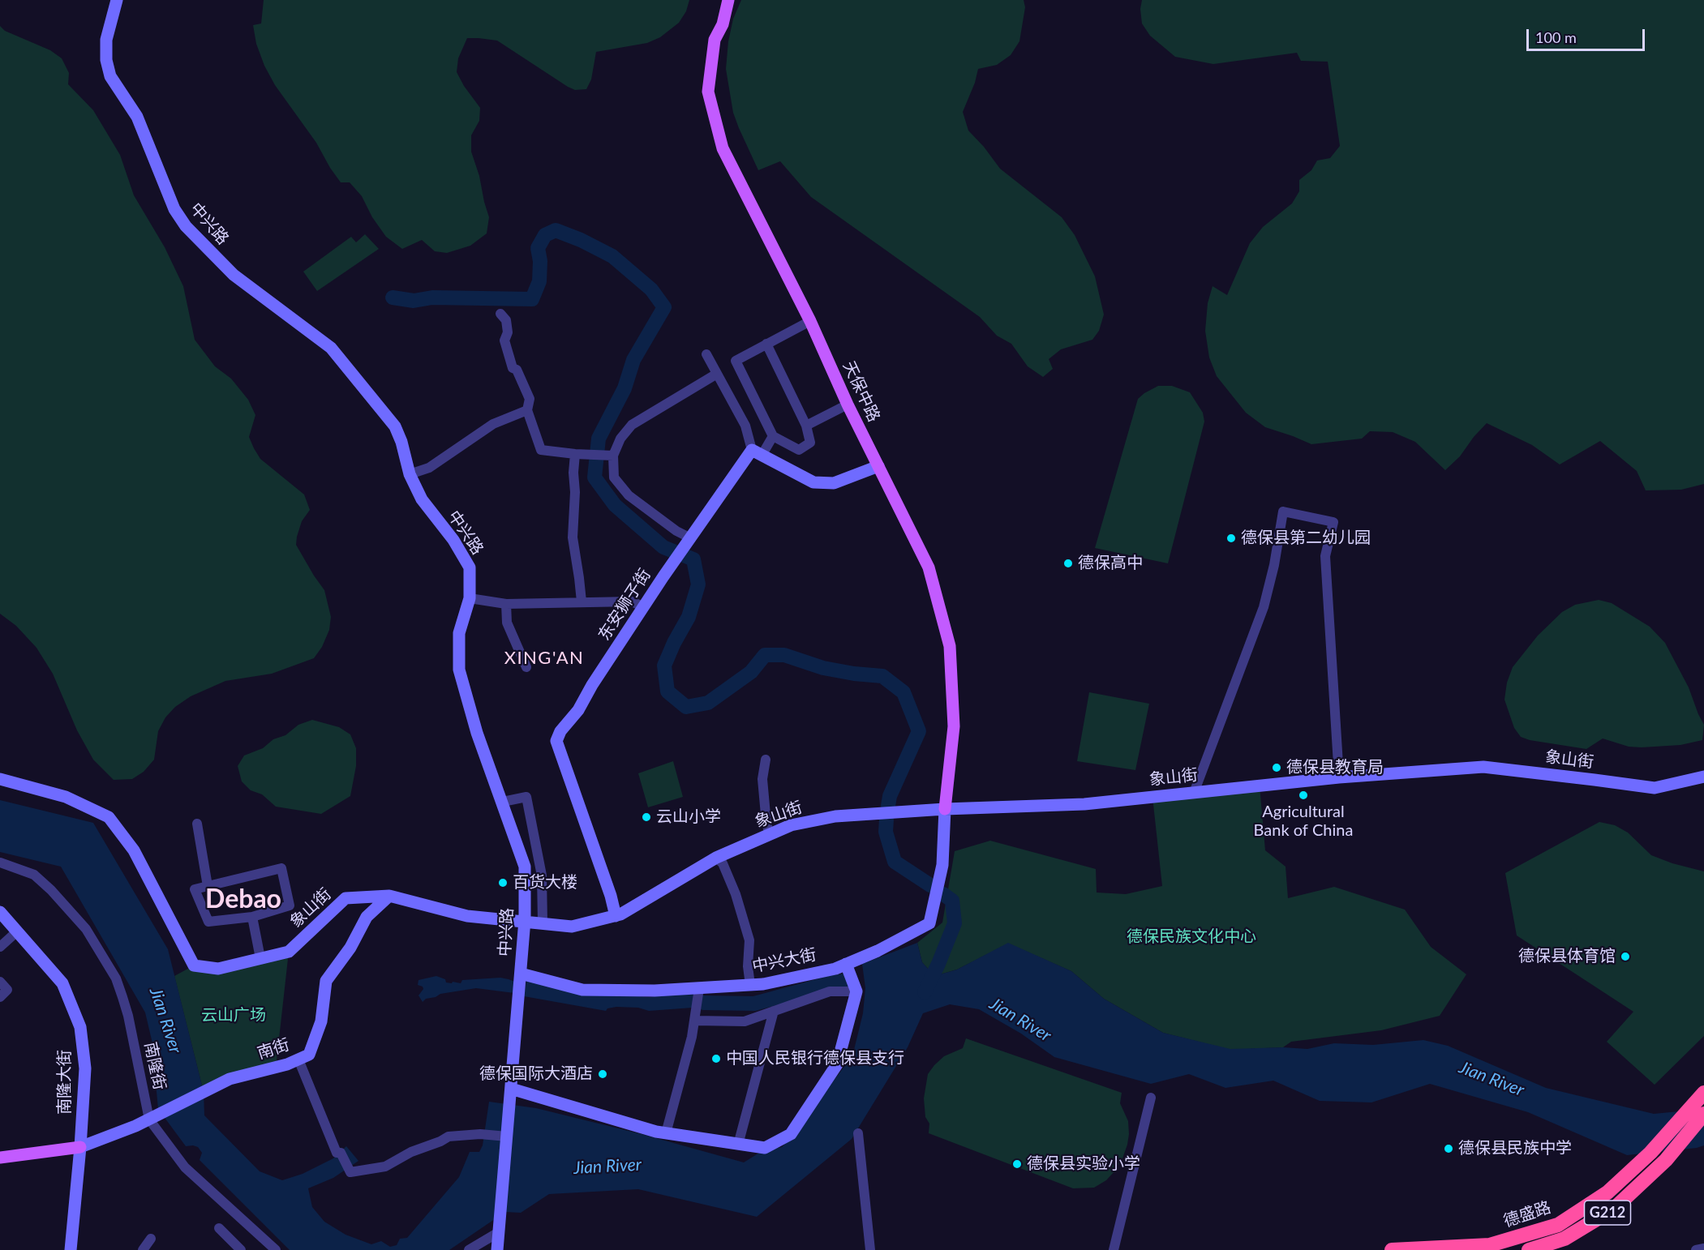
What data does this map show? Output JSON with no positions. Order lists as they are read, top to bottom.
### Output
{
  "streets": {
    "highway": ["G212", "德盛路"],
    "main road": [
      "中兴路",
      "天保中路",
      "东安狮子街",
      "象山街",
      "中兴大街",
      "南街",
      "南隆大街"
    ],
    "street": ["南隆街"]
  },
  "crossings": [
    ["中兴路", "象山街"],
    ["中兴路", "中兴大街"],
    ["天保中路", "象山街"],
    ["天保中路", "中兴大街"],
    ["东安狮子街", "象山街"],
    ["象山街", "中兴大街"],
    ["象山街", "南街"],
    ["南街", "南隆街"],
    ["南街", "南隆大街"]
  ],
  "districts": ["XING'AN", "Debao"],
  "water": ["Jian River"],
  "parks": ["德保民族文化中心", "云山广场"],
  "places": [
    "德保县第二幼儿园",
    "德保高中",
    "德保县教育局",
    "Agricultural Bank of China",
    "云山小学",
    "百货大楼",
    "德保县体育馆",
    "中国人民银行德保县支行",
    "德保国际大酒店",
    "德保县民族中学",
    "德保县实验小学"
  ],
  "scale_bar": "100 m"
}
